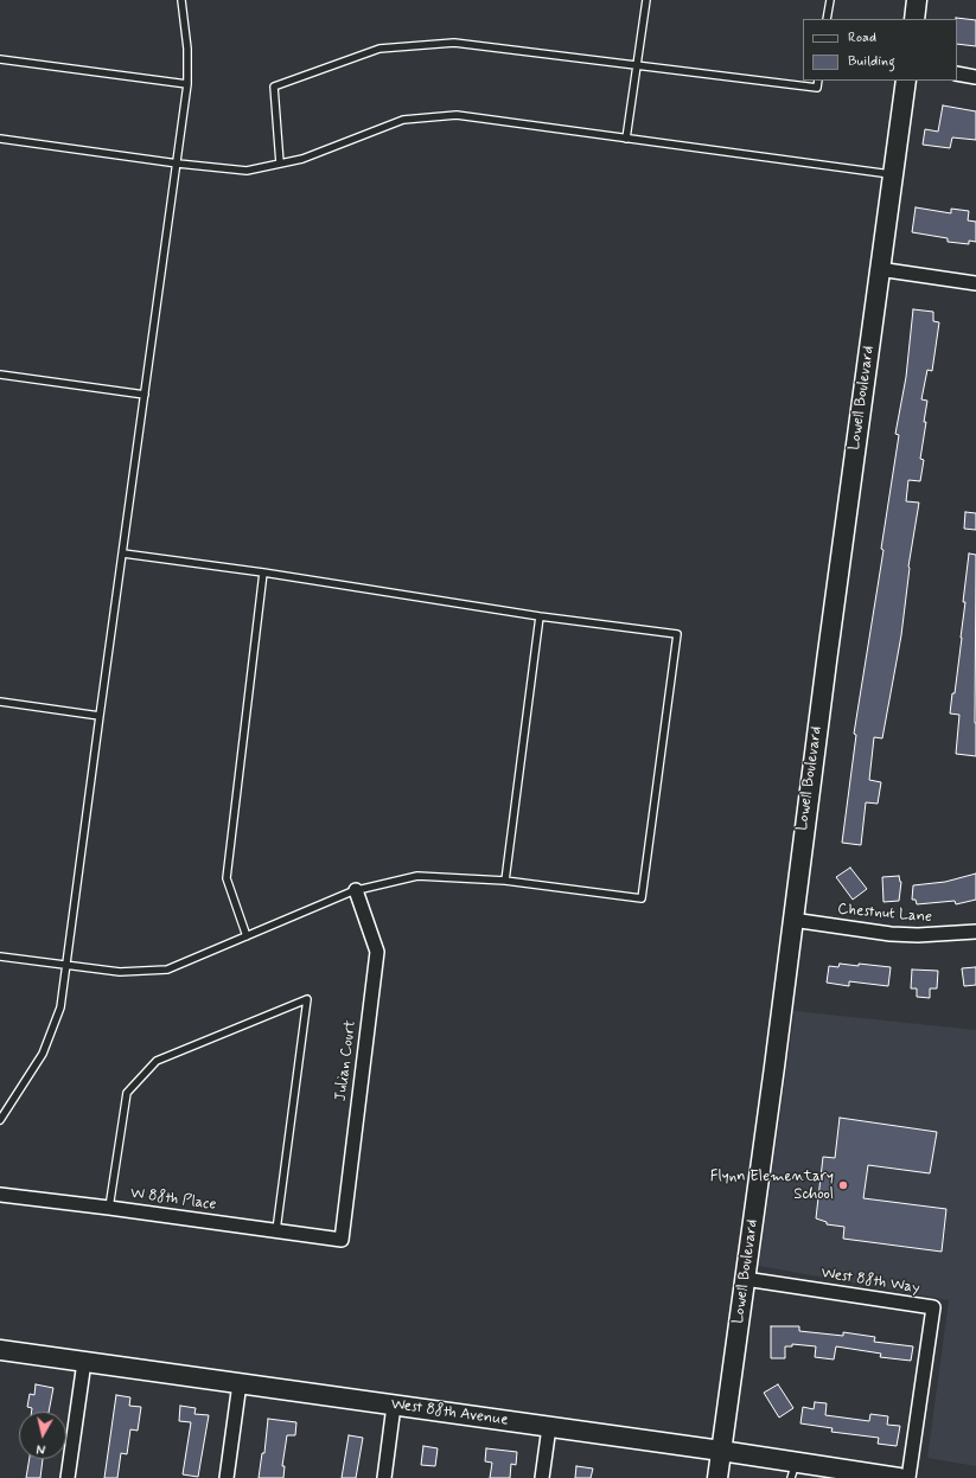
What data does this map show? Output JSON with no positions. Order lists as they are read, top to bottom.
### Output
{
  "streets": {
    "street": [
      "Lowell Boulevard",
      "Chestnut Lane",
      "Julian Court",
      "W 88th Place",
      "West 88th Way",
      "West 88th Avenue"
    ]
  },
  "crossings": [
    ["Lowell Boulevard", "Chestnut Lane"],
    ["Lowell Boulevard", "West 88th Way"],
    ["Lowell Boulevard", "West 88th Avenue"],
    ["Julian Court", "W 88th Place"]
  ],
  "places": ["Flynn Elementary School"],
  "legend": ["Road", "Building"],
  "north": "bottom"
}
